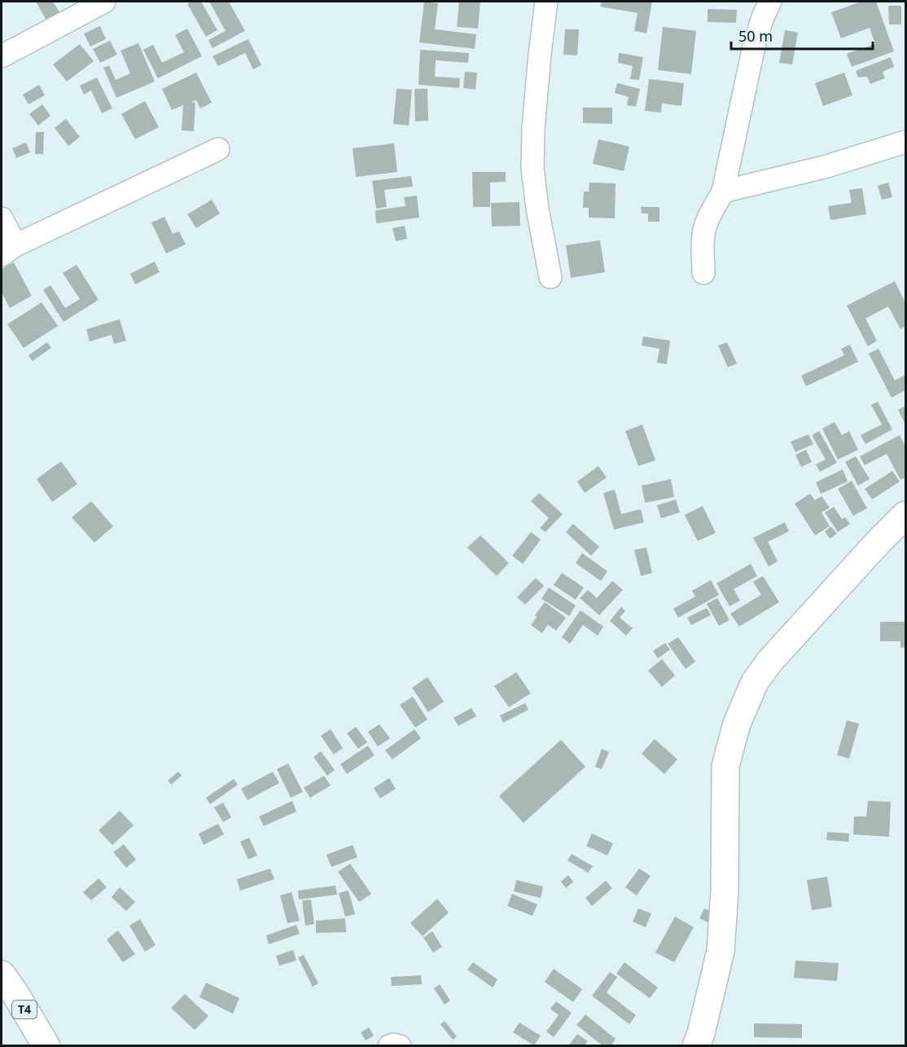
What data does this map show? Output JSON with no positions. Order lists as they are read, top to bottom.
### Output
{
  "streets": {
    "main road": ["T4"]
  },
  "scale_bar": "50 m"
}
